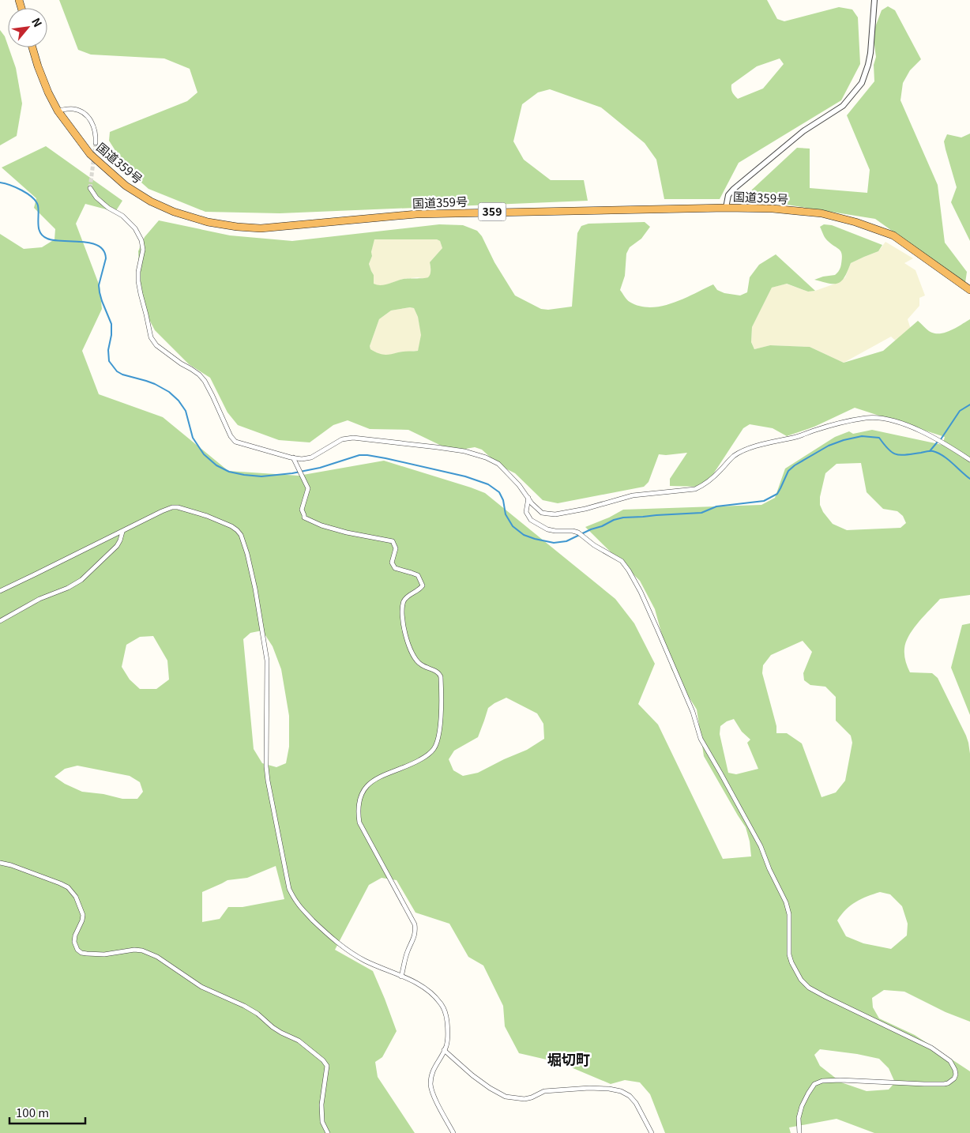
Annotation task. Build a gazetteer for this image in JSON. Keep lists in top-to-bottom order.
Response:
{
  "streets": {
    "highway": ["国道359号", "359"]
  },
  "districts": ["堀切町"],
  "scale_bar": "100 m",
  "north": "top right"
}
